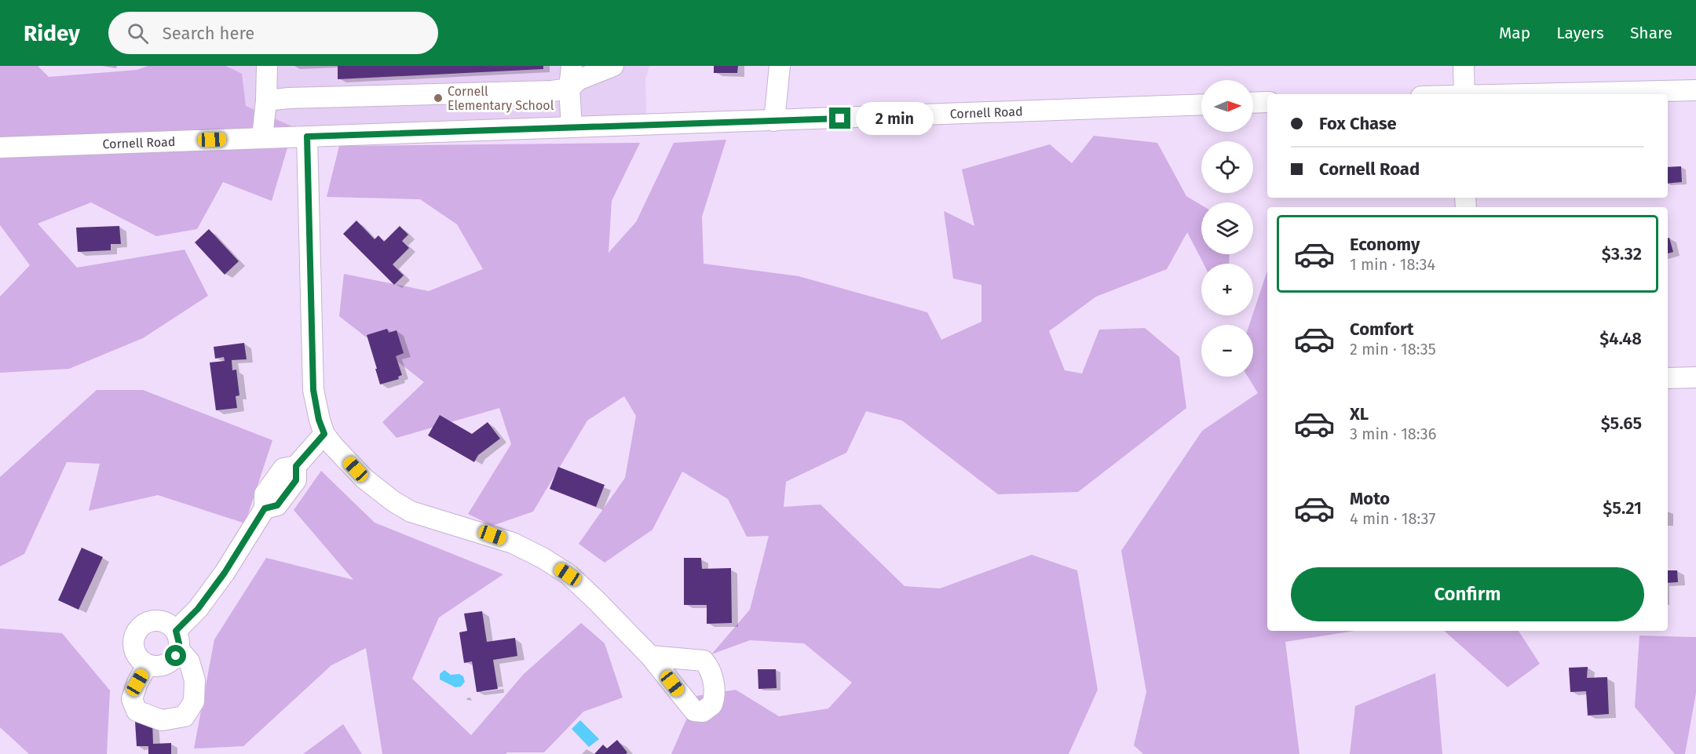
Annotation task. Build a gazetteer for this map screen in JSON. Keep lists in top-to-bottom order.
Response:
{
  "streets": {
    "street": ["Cornell Road"]
  },
  "places": ["Cornell Elementary School"],
  "north": "right",
  "page": {
    "header": "Ridey",
    "search": "Search here",
    "nav": ["Map", "Layers", "Share"],
    "map_buttons": ["+", "−"],
    "banner": ["Fox Chase", "Cornell Road"],
    "bubble": "2 min",
    "list": [
      {
        "name": "Economy",
        "note": "1 min · 18:34",
        "value": "$3.32"
      },
      {
        "name": "Comfort",
        "note": "2 min · 18:35",
        "value": "$4.48"
      },
      {
        "name": "XL",
        "note": "3 min · 18:36",
        "value": "$5.65"
      },
      {
        "name": "Moto",
        "note": "4 min · 18:37",
        "value": "$5.21"
      }
    ],
    "buttons": "Confirm"
  }
}
